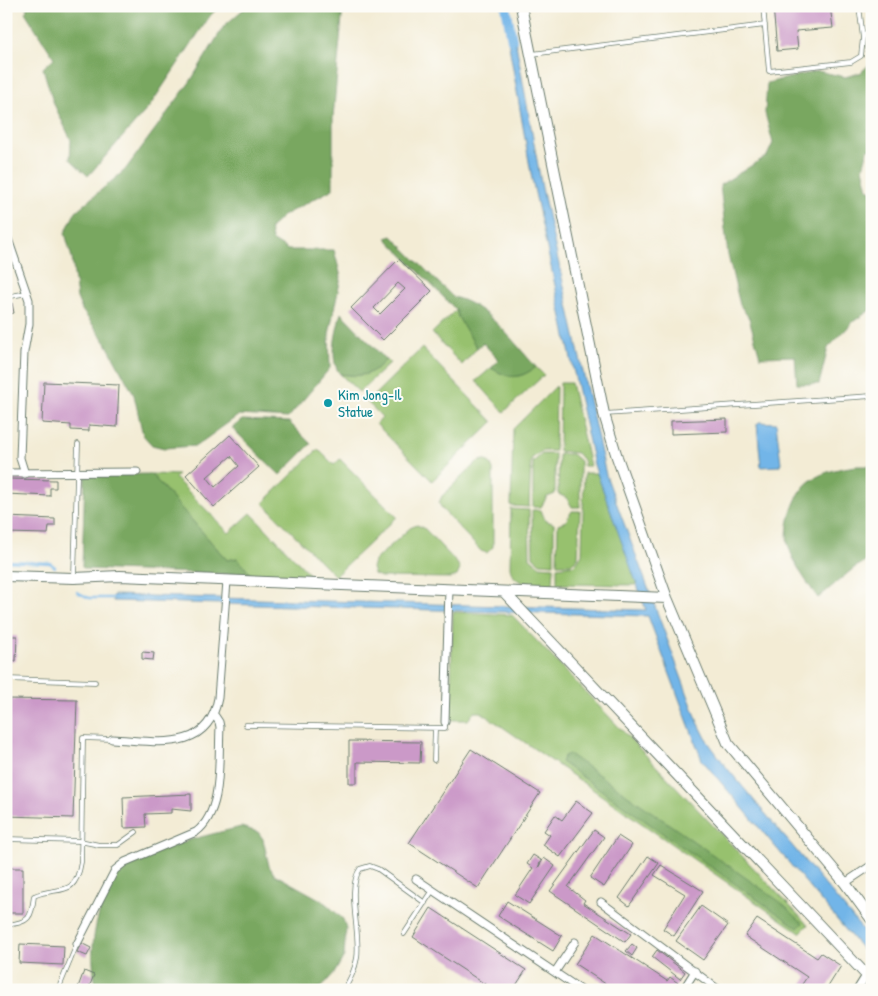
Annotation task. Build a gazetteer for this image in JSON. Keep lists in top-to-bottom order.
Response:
{
  "places": ["Kim Jong-Il Statue"]
}
